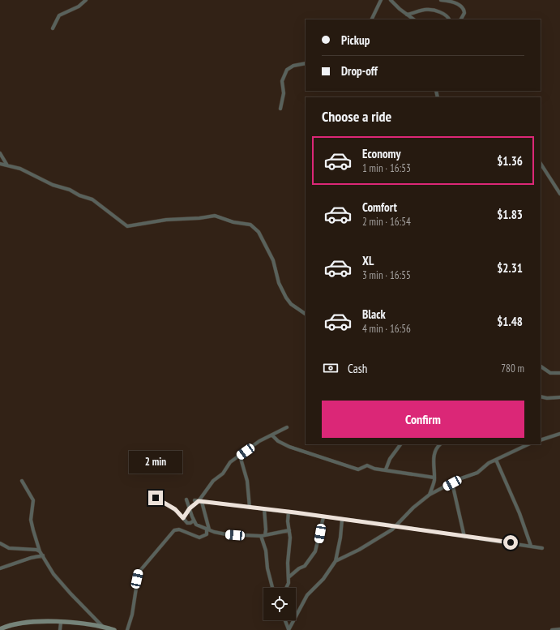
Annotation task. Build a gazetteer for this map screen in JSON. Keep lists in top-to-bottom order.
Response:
{
  "page": {
    "banner": ["Pickup", "Drop-off"],
    "heading": "Choose a ride",
    "list": [
      {
        "name": "Economy",
        "note": "1 min · 16:53",
        "value": "$1.36"
      },
      {
        "name": "Comfort",
        "note": "2 min · 16:54",
        "value": "$1.83"
      },
      {
        "name": "XL",
        "note": "3 min · 16:55",
        "value": "$2.31"
      },
      {
        "name": "Black",
        "note": "4 min · 16:56",
        "value": "$1.48"
      }
    ],
    "pay": ["Cash", "780 m"],
    "buttons": "Confirm",
    "bubble": "2 min"
  }
}
